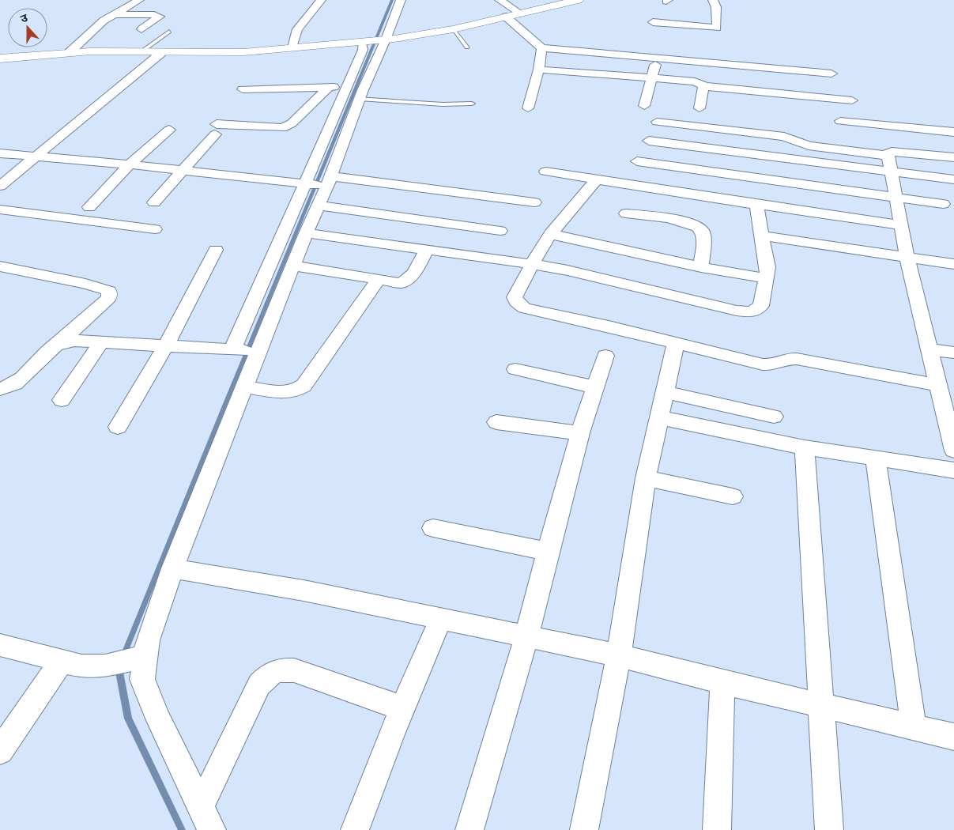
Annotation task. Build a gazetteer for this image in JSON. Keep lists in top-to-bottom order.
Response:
{
  "north": "top"
}
